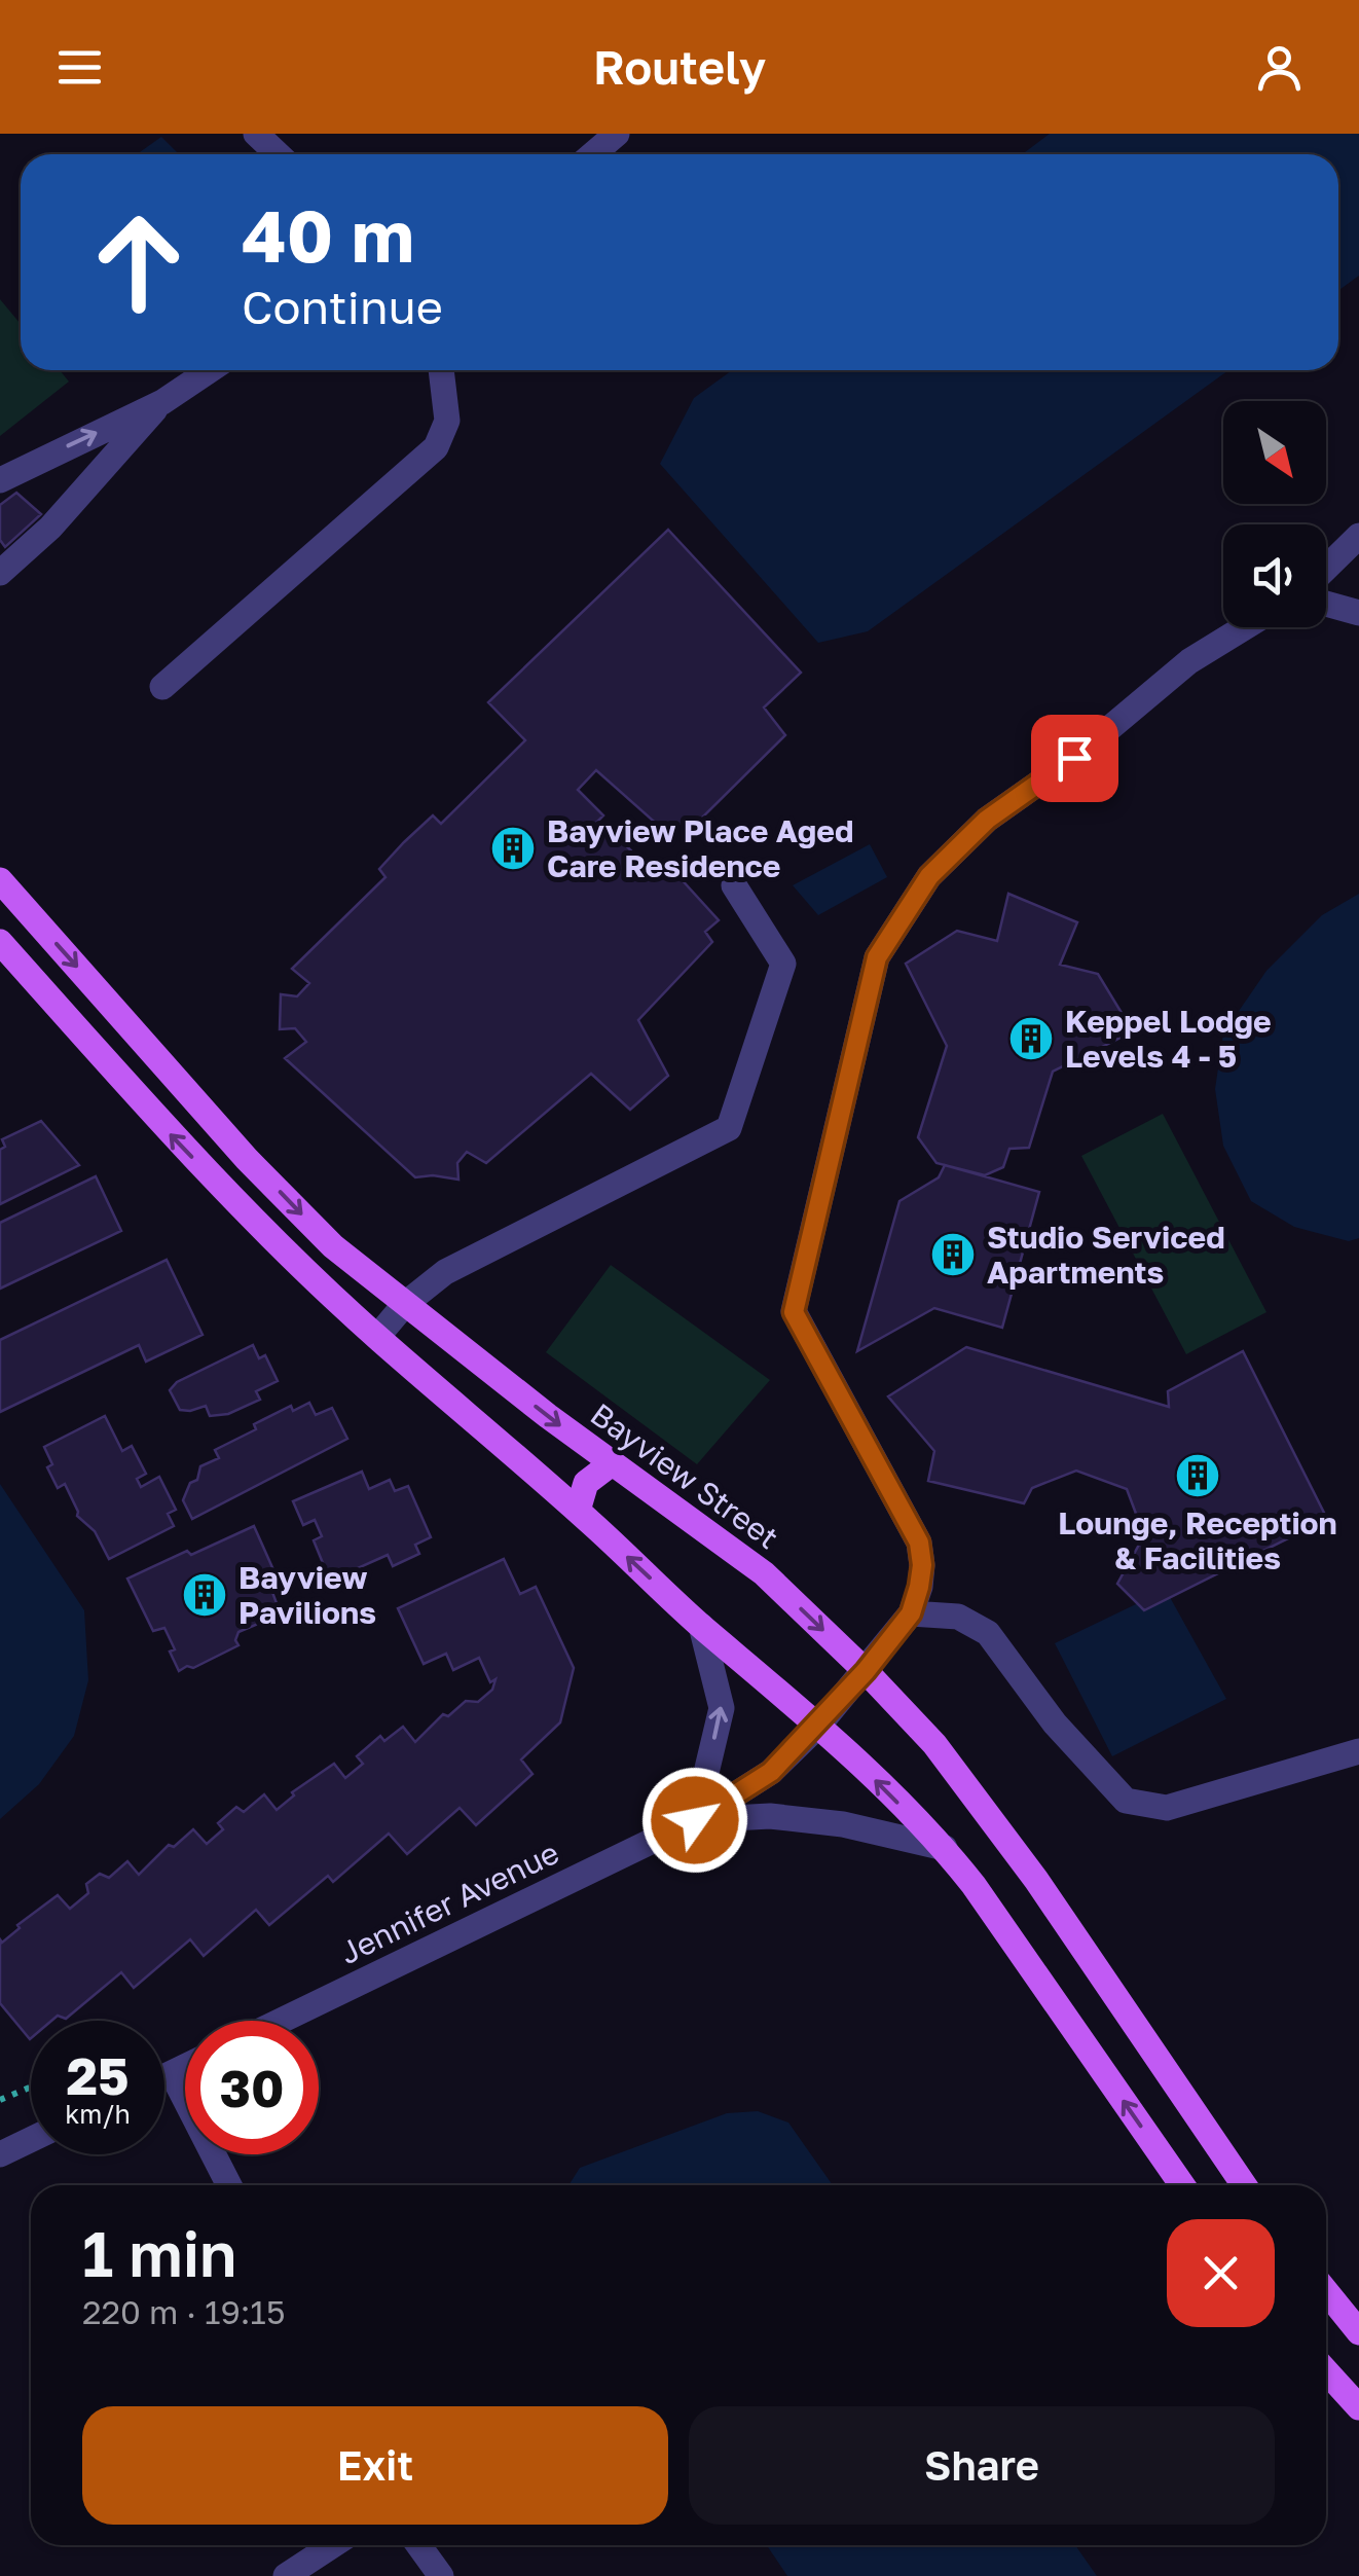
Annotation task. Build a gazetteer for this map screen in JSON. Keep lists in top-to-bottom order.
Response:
{
  "streets": {
    "main road": ["Bayview Street"],
    "street": ["Jennifer Avenue"]
  },
  "crossings": [
    ["Bayview Street", "Jennifer Avenue"]
  ],
  "places": {
    "building": [
      "Bayview Place Aged Care Residence",
      "Keppel Lodge Levels 4 - 5",
      "Studio Serviced Apartments",
      "Lounge, Reception & Facilities",
      "Bayview Pavilions"
    ]
  },
  "north": "bottom right",
  "page": {
    "header": "Routely",
    "turn": ["40 m", "Continue"],
    "speed": "25 km/h",
    "limit": "30",
    "heading": ["1 min", "220 m · 19:15"],
    "buttons": ["Exit", "Share"]
  }
}
